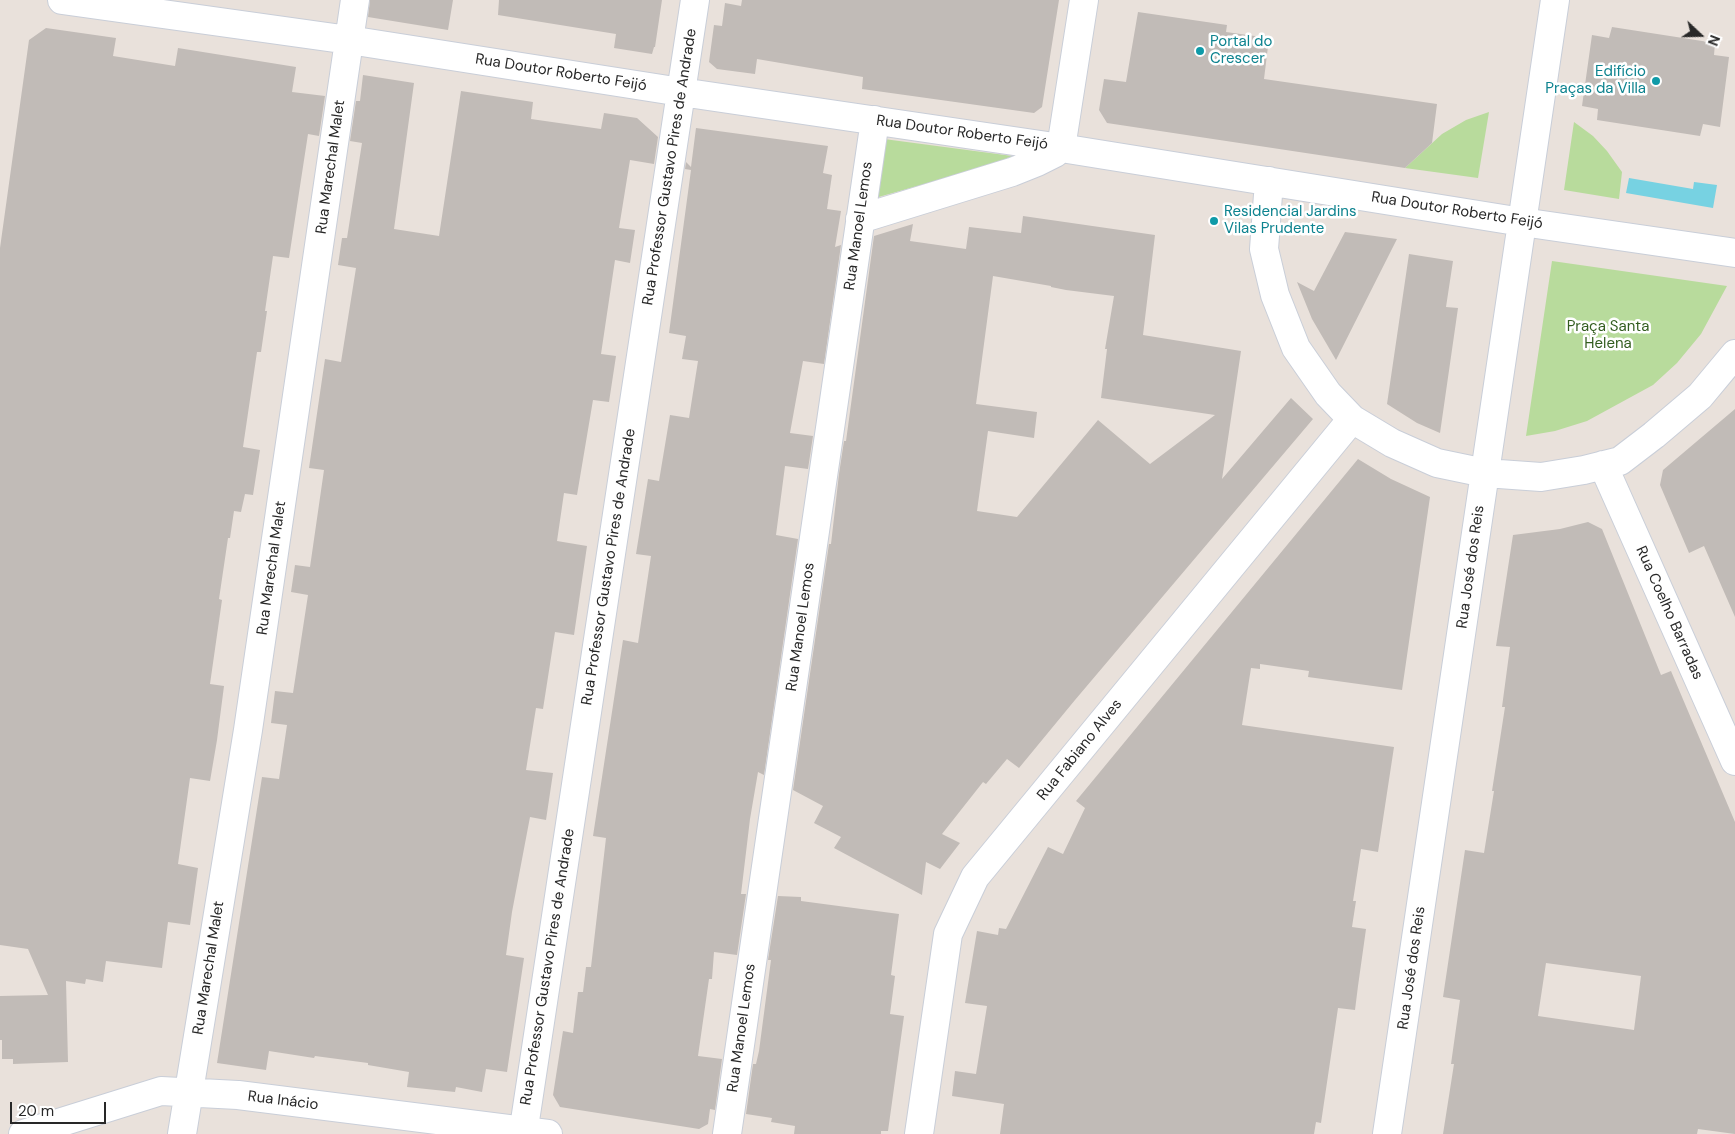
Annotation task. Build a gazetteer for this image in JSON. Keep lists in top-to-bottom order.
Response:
{
  "streets": {
    "street": [
      "Rua Doutor Roberto Feijó",
      "Rua Marechal Malet",
      "Rua Professor Gustavo Pires de Andrade",
      "Rua Manoel Lemos",
      "Rua José dos Reis",
      "Rua Coelho Barradas",
      "Rua Fabiano Alves",
      "Rua Inácio"
    ]
  },
  "crossings": [
    ["Rua Doutor Roberto Feijó", "Rua Marechal Malet"],
    ["Rua Doutor Roberto Feijó", "Rua Professor Gustavo Pires de Andrade"],
    ["Rua Doutor Roberto Feijó", "Rua Manoel Lemos"],
    ["Rua Doutor Roberto Feijó", "Rua José dos Reis"],
    ["Rua Marechal Malet", "Rua Inácio"],
    ["Rua Professor Gustavo Pires de Andrade", "Rua Inácio"]
  ],
  "parks": ["Praça Santa Helena"],
  "places": ["Portal do Crescer", "Edifício Praças da Villa", "Residencial Jardins Vilas Prudente"],
  "scale_bar": "20 m",
  "north": "right"
}
